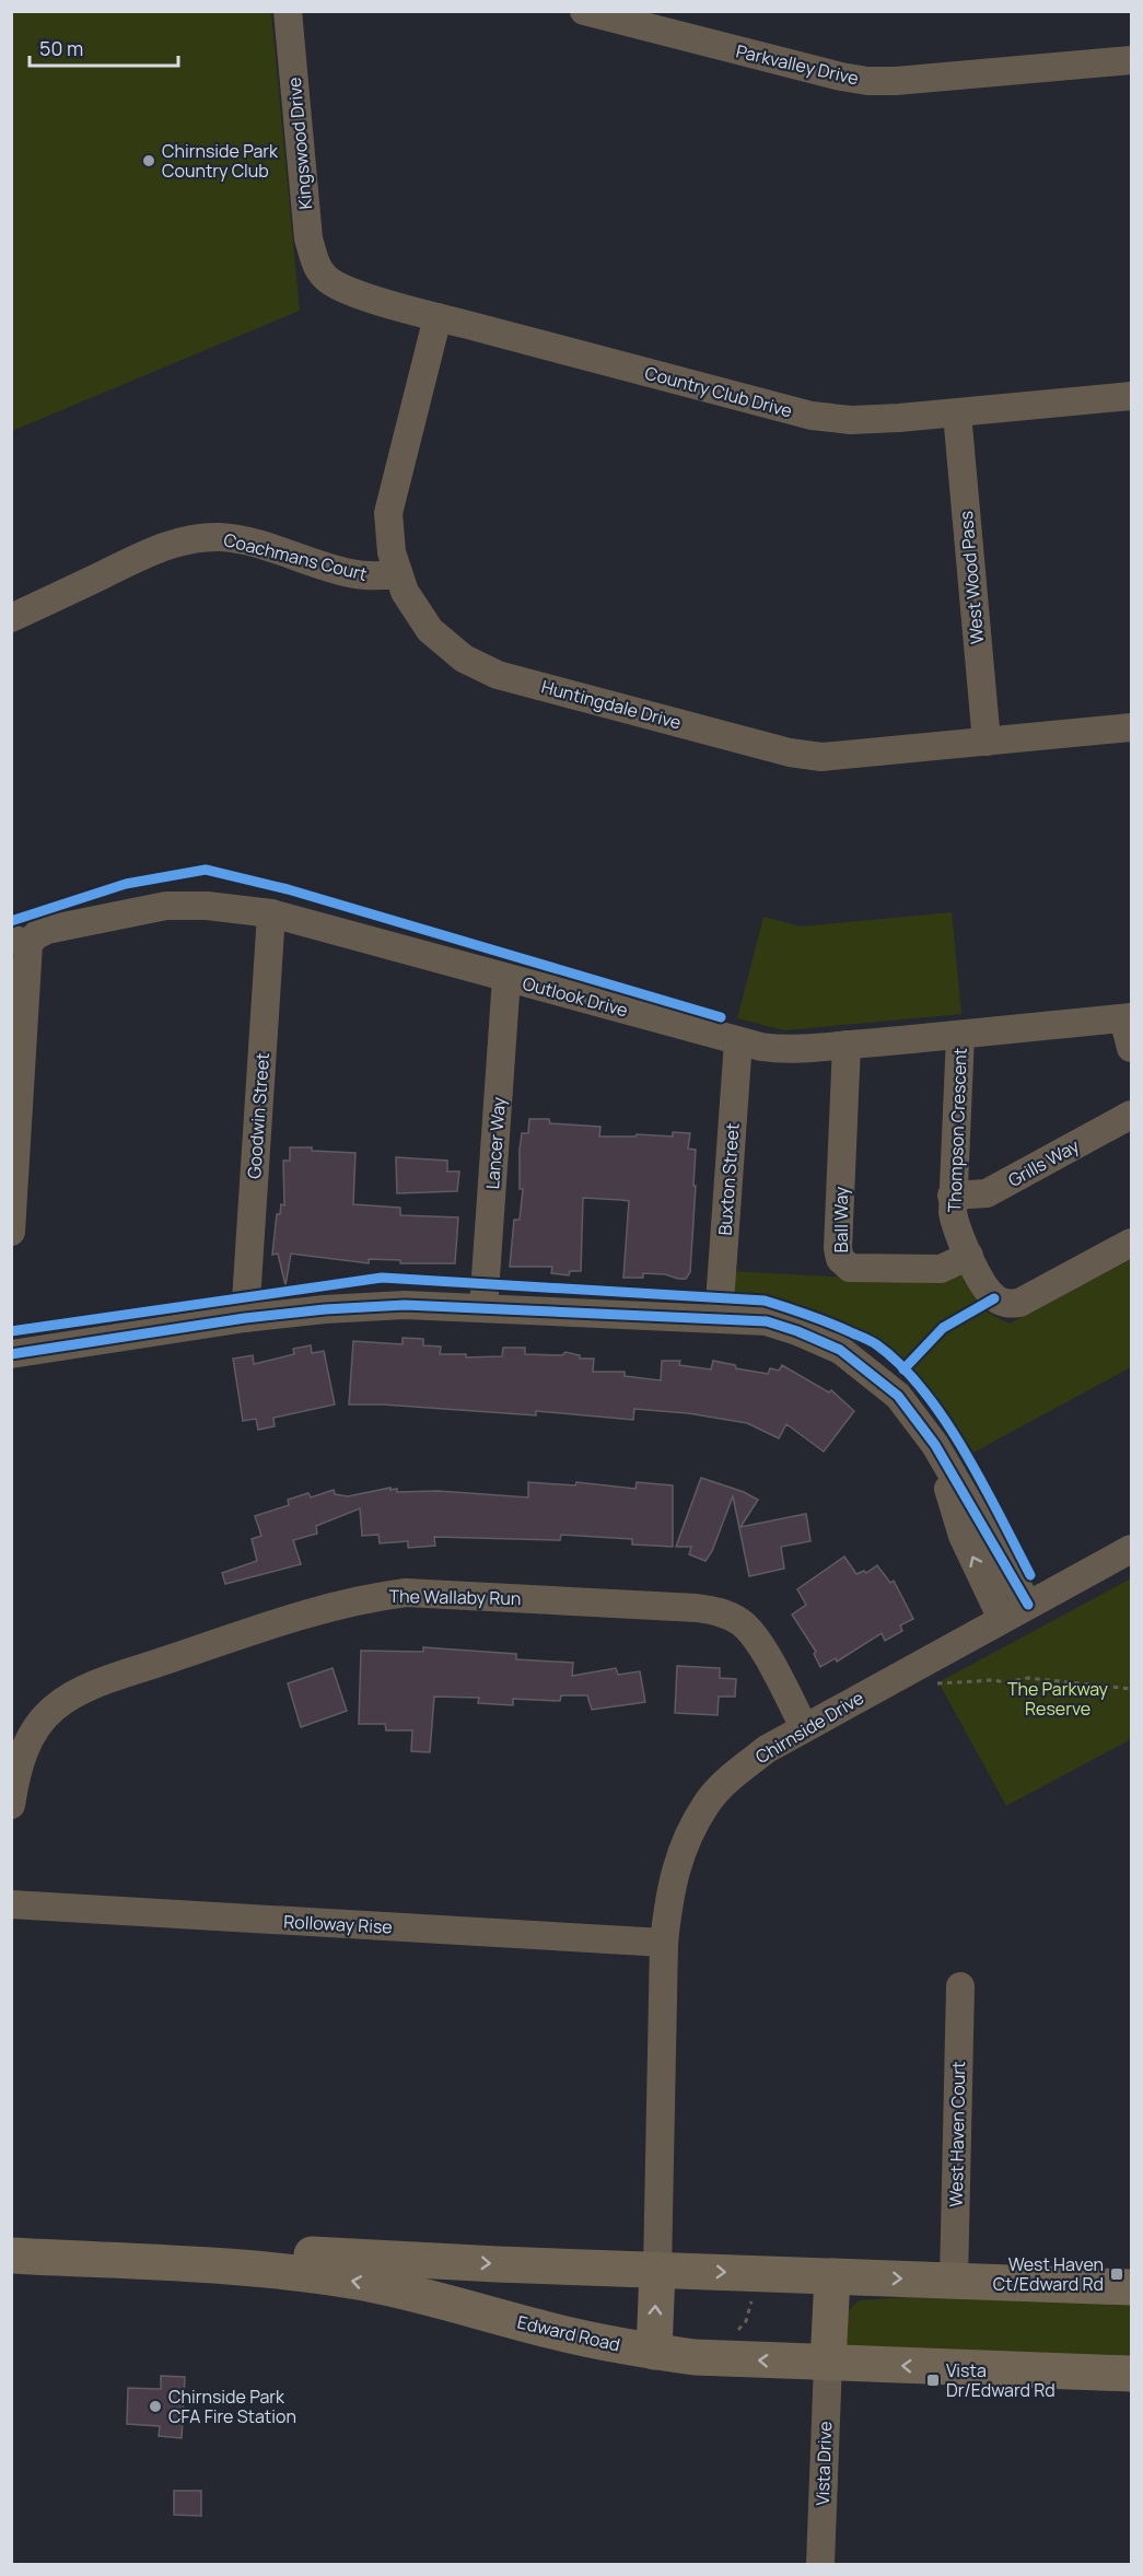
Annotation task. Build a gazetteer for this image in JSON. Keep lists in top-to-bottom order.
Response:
{
  "streets": {
    "main road": ["Edward Road"],
    "street": [
      "Parkvalley Drive",
      "Kingswood Drive",
      "Country Club Drive",
      "Coachmans Court",
      "West Wood Pass",
      "Huntingdale Drive",
      "Outlook Drive",
      "Goodwin Street",
      "Thompson Crescent",
      "Lancer Way",
      "Grills Way",
      "Buxton Street",
      "Ball Way",
      "The Wallaby Run",
      "Chirnside Drive",
      "Rolloway Rise",
      "West Haven Court",
      "Vista Drive"
    ]
  },
  "crossings": [
    ["Kingswood Drive", "Country Club Drive"],
    ["Country Club Drive", "West Wood Pass"],
    ["Country Club Drive", "Huntingdale Drive"],
    ["Coachmans Court", "Huntingdale Drive"],
    ["West Wood Pass", "Huntingdale Drive"],
    ["Outlook Drive", "Goodwin Street"],
    ["Outlook Drive", "Thompson Crescent"],
    ["Outlook Drive", "Lancer Way"],
    ["Outlook Drive", "Buxton Street"],
    ["Outlook Drive", "Ball Way"],
    ["Thompson Crescent", "Grills Way"],
    ["Thompson Crescent", "Ball Way"],
    ["The Wallaby Run", "Chirnside Drive"],
    ["Chirnside Drive", "Rolloway Rise"],
    ["Edward Road", "Vista Drive"]
  ],
  "parks": ["The Parkway Reserve"],
  "places": {
    "other": ["Chirnside Park Country Club", "Chirnside Park CFA Fire Station"],
    "transit": ["West Haven Ct/Edward Rd", "Vista Dr/Edward Rd"]
  },
  "scale_bar": "50 m"
}
